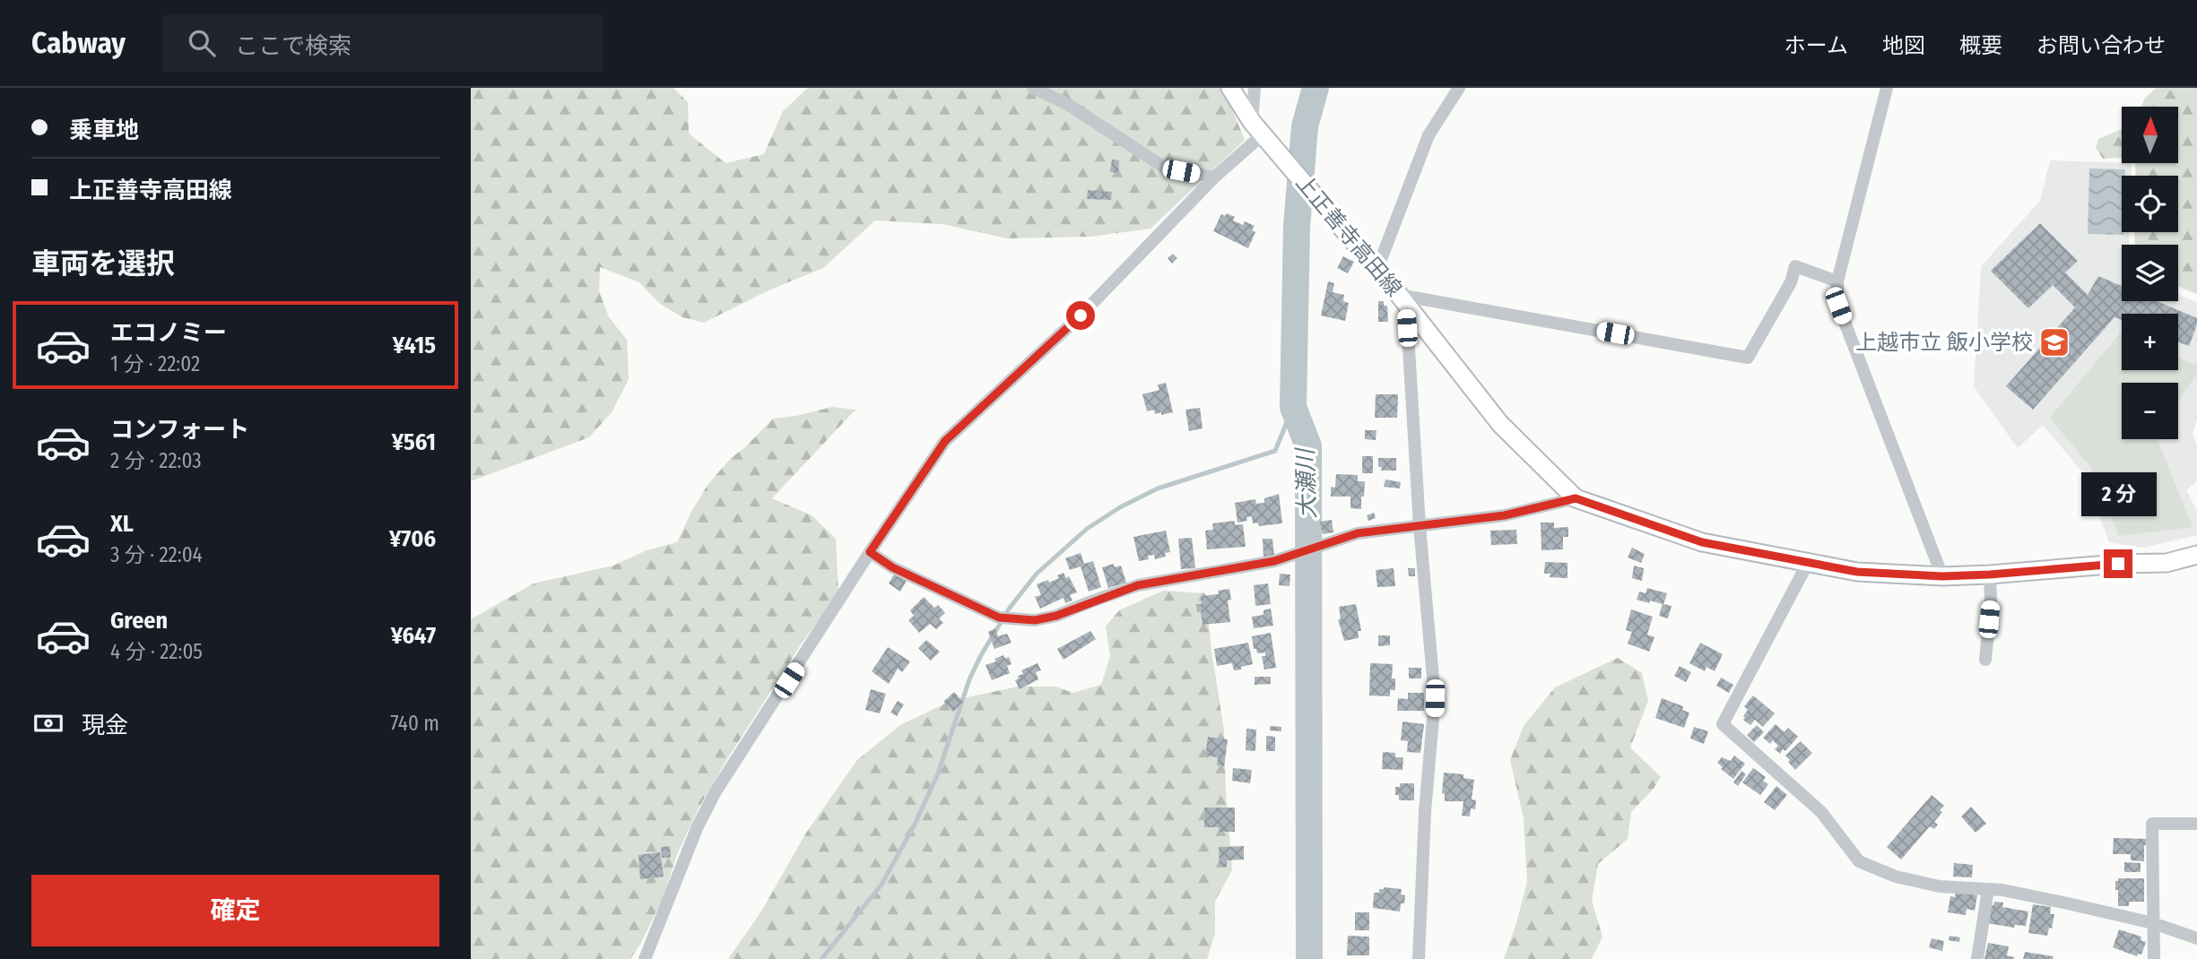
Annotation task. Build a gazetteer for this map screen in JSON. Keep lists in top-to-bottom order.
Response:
{
  "streets": {
    "main road": ["上正善寺高田線"]
  },
  "water": ["大瀬川"],
  "places": {
    "school or university": ["上越市立 飯小学校"]
  },
  "north": "top",
  "page": {
    "header": "Cabway",
    "search": "ここで検索",
    "nav": [
      "ホーム",
      "地図",
      "概要",
      "お問い合わせ"
    ],
    "banner": ["乗車地", "上正善寺高田線"],
    "map_buttons": ["+", "−"],
    "heading": "車両を選択",
    "list": [
      {
        "name": "エコノミー",
        "note": "1 分 · 22:02",
        "value": "¥415"
      },
      {
        "name": "コンフォート",
        "note": "2 分 · 22:03",
        "value": "¥561"
      },
      {
        "name": "XL",
        "note": "3 分 · 22:04",
        "value": "¥706"
      },
      {
        "name": "Green",
        "note": "4 分 · 22:05",
        "value": "¥647"
      }
    ],
    "bubble": "2 分",
    "pay": ["現金", "740 m"],
    "buttons": "確定"
  }
}
